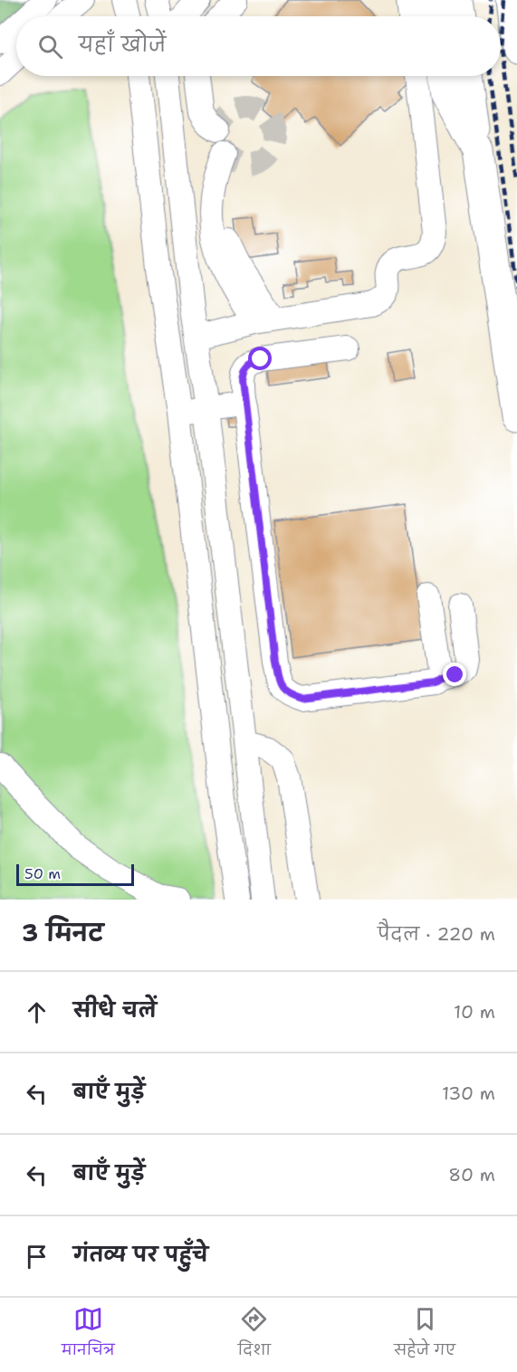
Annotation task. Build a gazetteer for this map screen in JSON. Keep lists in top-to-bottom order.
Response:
{
  "scale_bar": "50 m",
  "page": {
    "search": "यहाँ खोजें",
    "scale": "50 m",
    "heading": ["3 मिनट", "पैदल · 220 m"],
    "list": [
      ["सीधे चलें", "10 m"],
      ["बाएँ मुड़ें", "130 m"],
      ["बाएँ मुड़ें", "80 m"],
      "गंतव्य पर पहुँचे"
    ],
    "nav": ["मानचित्र", "दिशा", "सहेजे गए"]
  }
}
